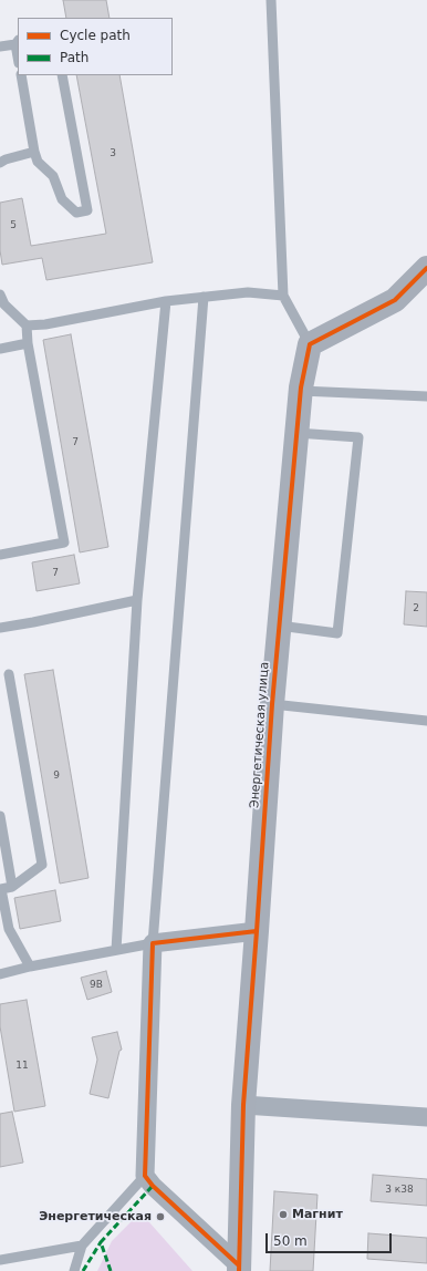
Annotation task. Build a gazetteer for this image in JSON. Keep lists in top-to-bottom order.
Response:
{
  "streets": {
    "street": ["Энергетическая улица"]
  },
  "places": ["Магнит", "Энергетическая"],
  "house_numbers": [
    "3",
    "5",
    "7",
    "7",
    "2",
    "9",
    "9В",
    "11",
    "3 к38"
  ],
  "legend": ["Cycle path", "Path"],
  "scale_bar": "50 m"
}
